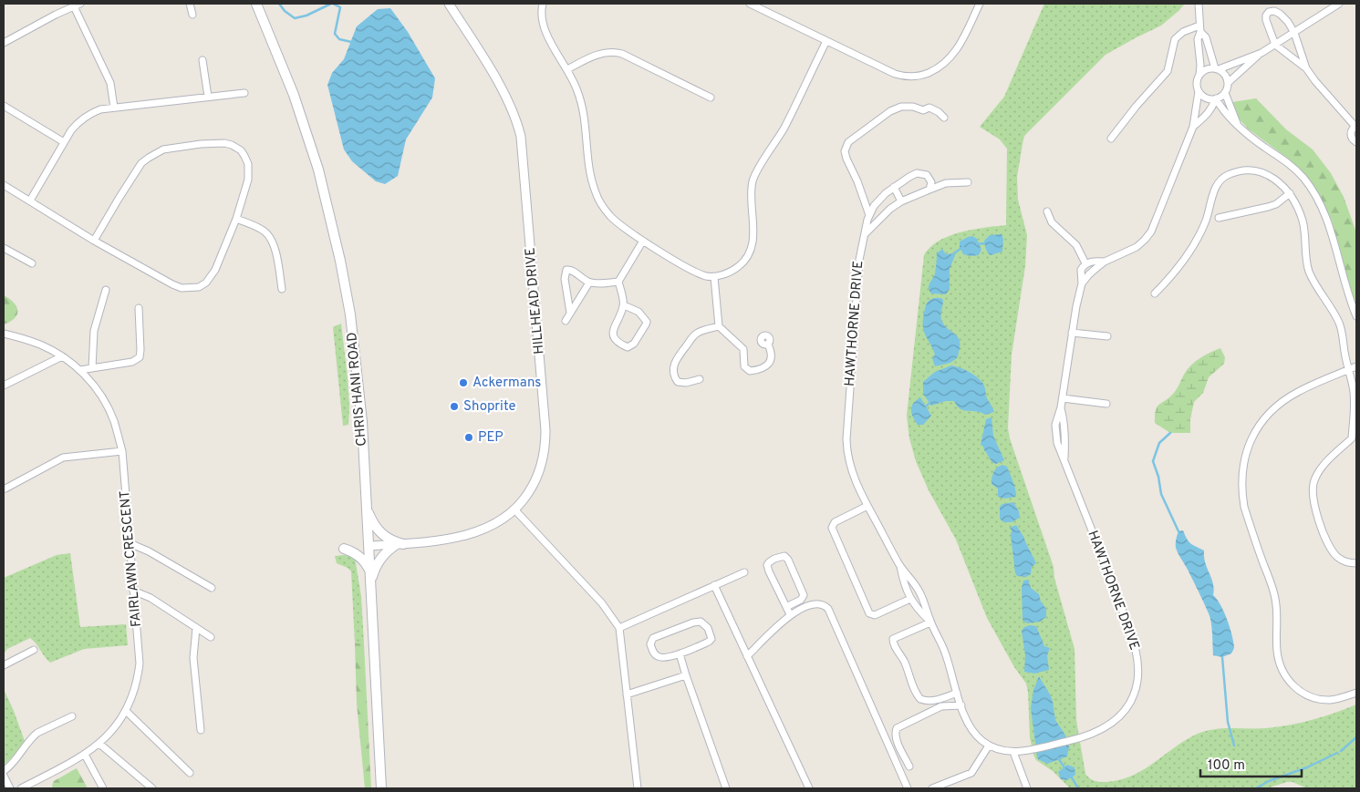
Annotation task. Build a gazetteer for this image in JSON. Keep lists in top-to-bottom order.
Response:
{
  "streets": {
    "main road": ["CHRIS HANI ROAD"],
    "street": ["HILLHEAD DRIVE", "HAWTHORNE DRIVE", "FAIRLAWN CRESCENT"]
  },
  "crossings": [
    ["HILLHEAD DRIVE", "CHRIS HANI ROAD"]
  ],
  "places": ["Ackermans", "Shoprite", "PEP"],
  "scale_bar": "100 m"
}
